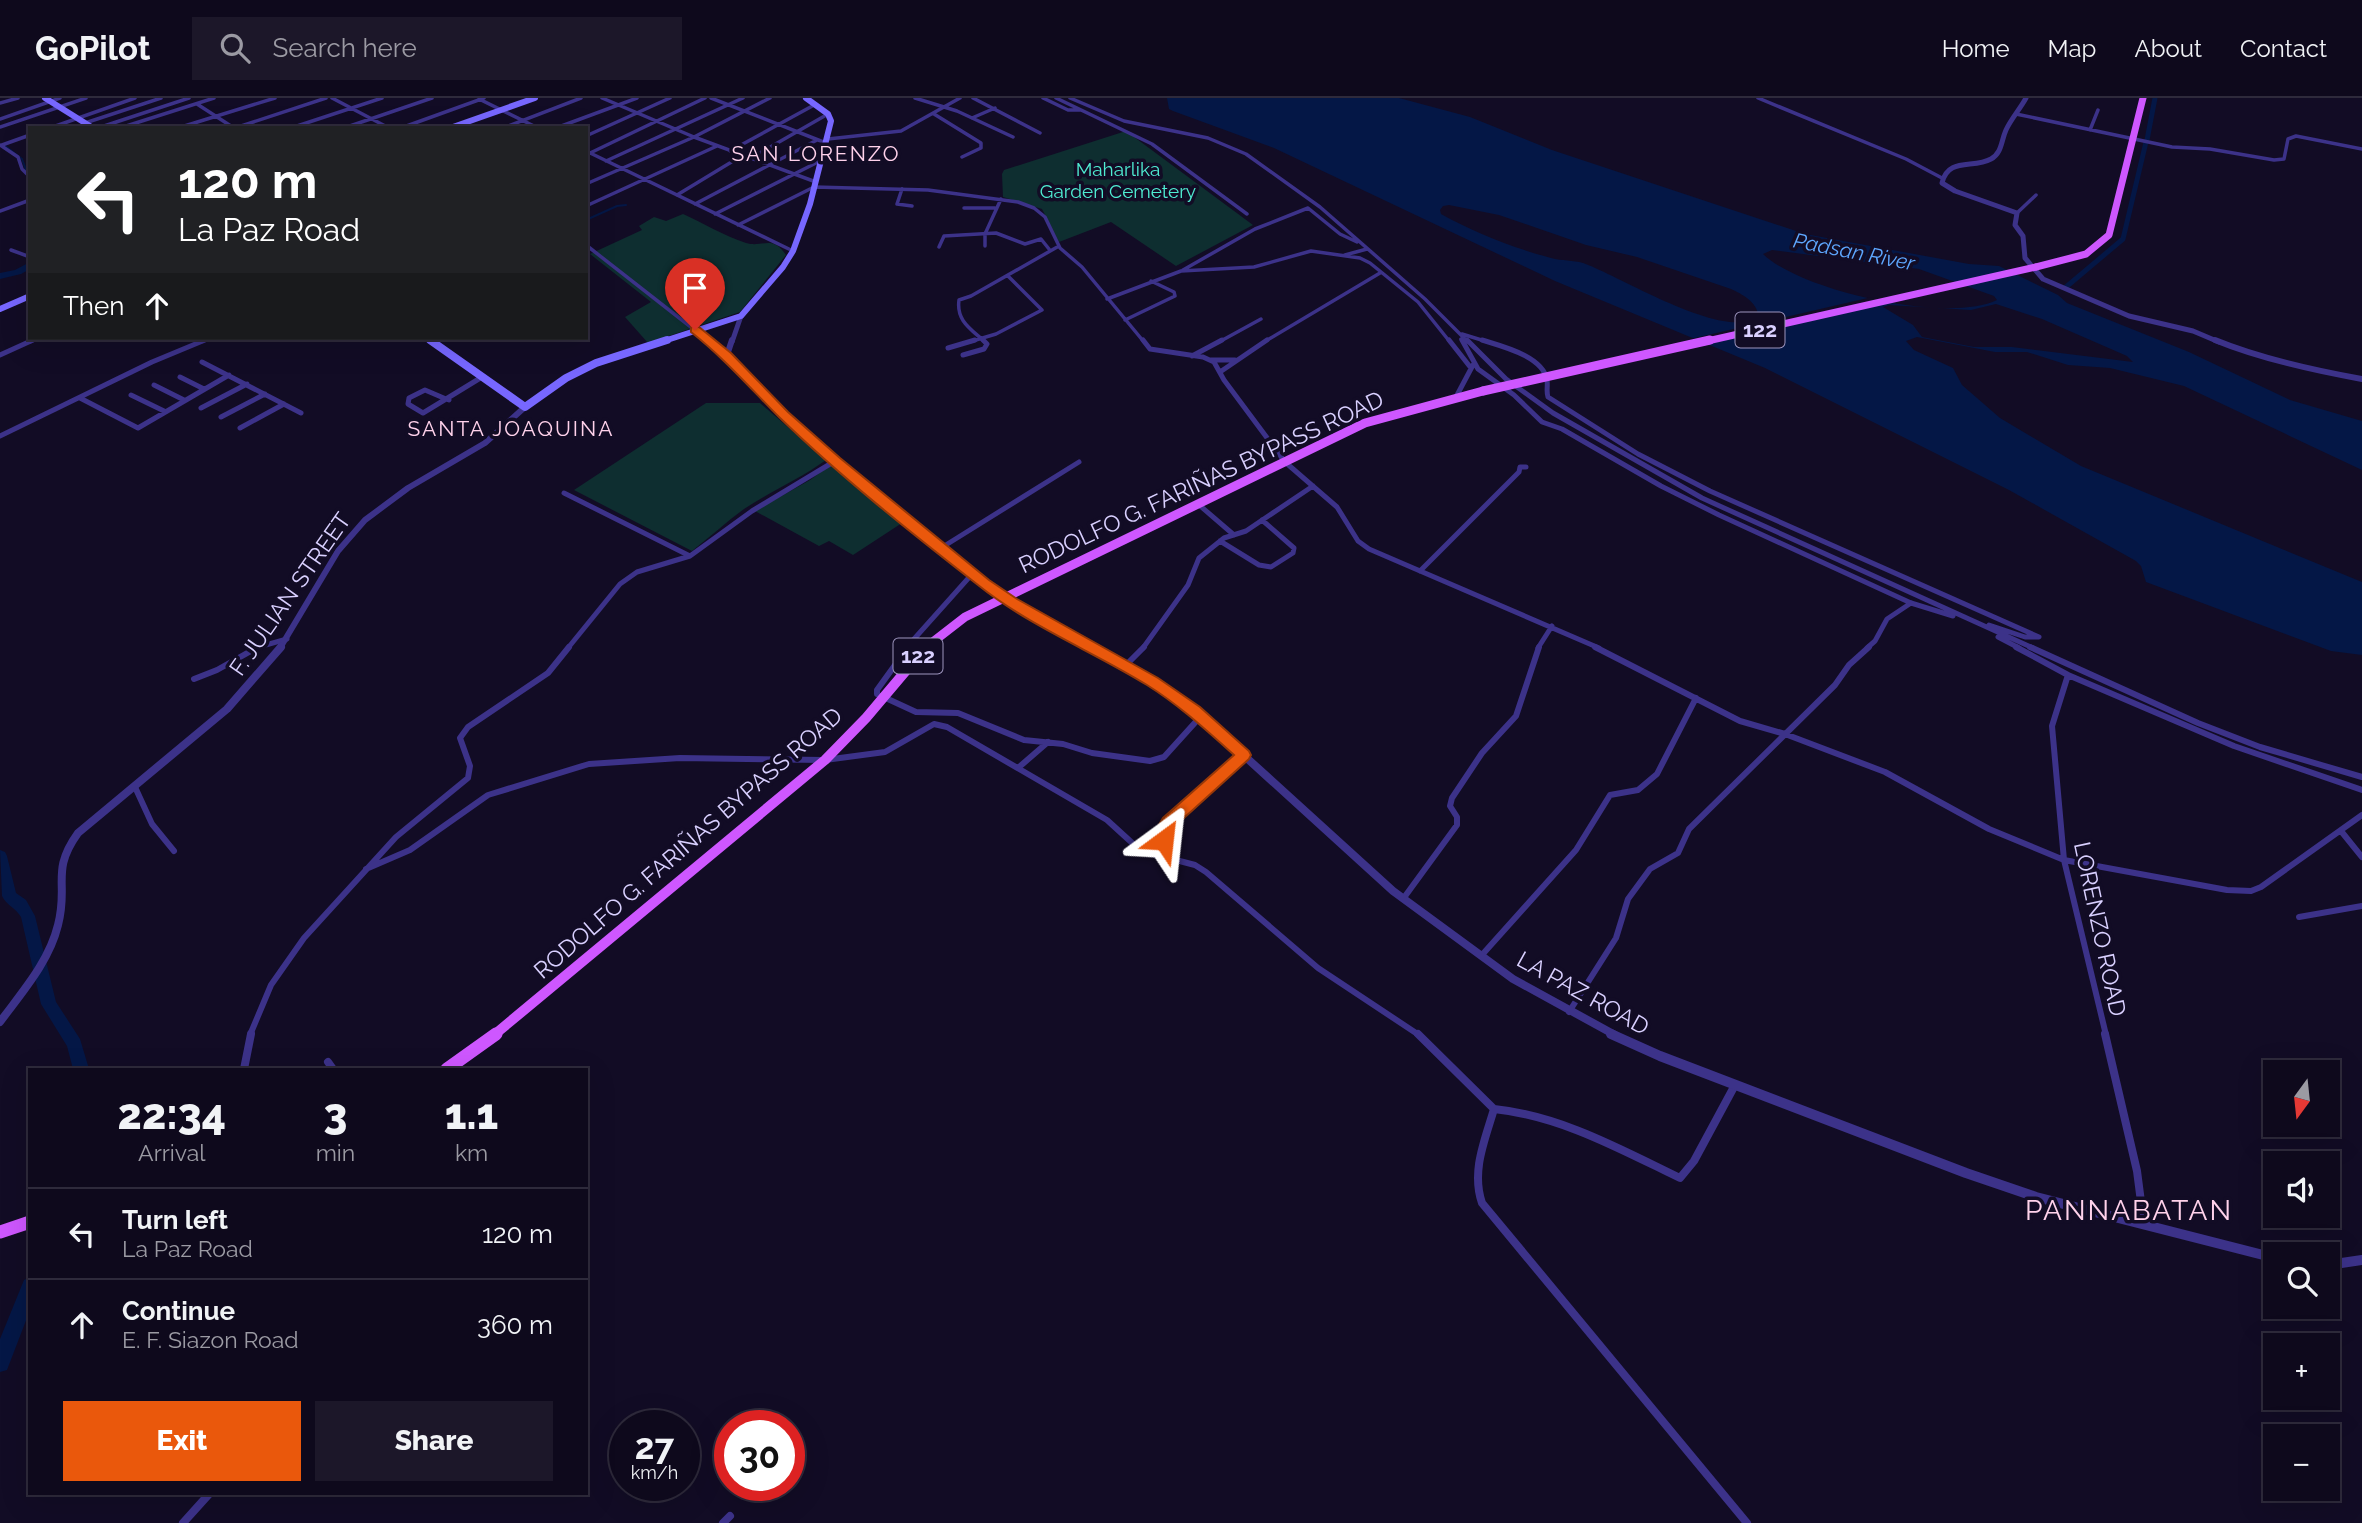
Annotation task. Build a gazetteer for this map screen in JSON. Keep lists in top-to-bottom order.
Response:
{
  "streets": {
    "main road": ["122", "RODOLFO G. FARIÑAS BYPASS ROAD", "F. JULIAN STREET"],
    "street": ["LORENZO ROAD", "LA PAZ ROAD"]
  },
  "crossings": [
    ["RODOLFO G. FARIÑAS BYPASS ROAD", "LA PAZ ROAD"],
    ["LORENZO ROAD", "LA PAZ ROAD"]
  ],
  "districts": ["SAN LORENZO", "SANTA JOAQUINA", "PANNABATAN"],
  "water": ["Padsan River"],
  "parks": ["Maharlika Garden Cemetery"],
  "north": "bottom",
  "page": {
    "header": "GoPilot",
    "search": "Search here",
    "nav": [
      "Home",
      "Map",
      "About",
      "Contact"
    ],
    "turn": ["120 m", "La Paz Road"],
    "then": "Then",
    "map_buttons": ["+", "−"],
    "eta": [
      "22:34",
      "Arrival",
      "3",
      "min",
      "1.1",
      "km"
    ],
    "list": [
      {
        "name": "Turn left",
        "note": "La Paz Road",
        "value": "120 m"
      },
      {
        "name": "Continue",
        "note": "E. F. Siazon Road",
        "value": "360 m"
      }
    ],
    "buttons": ["Exit", "Share"],
    "speed": "27 km/h",
    "limit": "30"
  }
}
